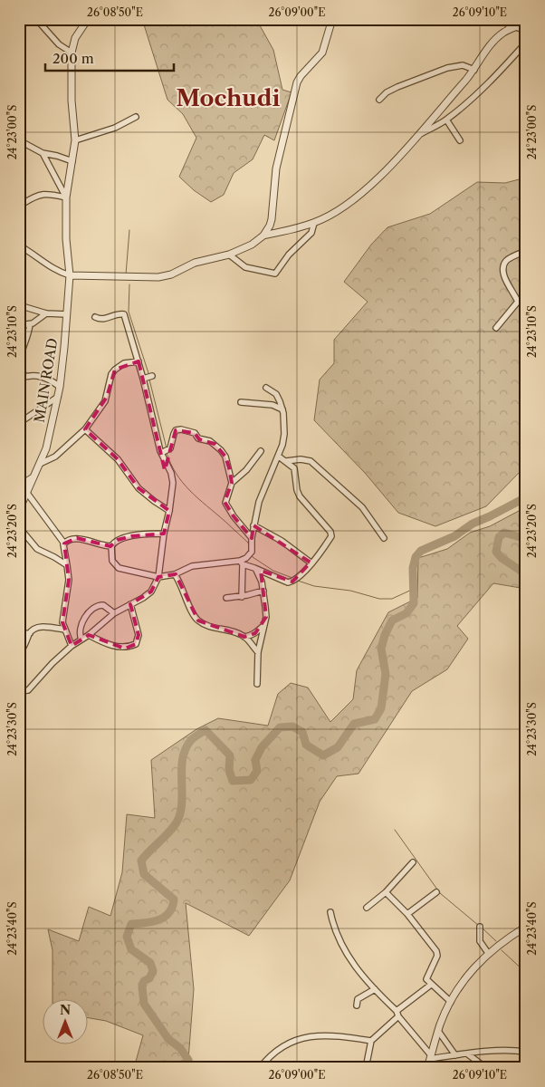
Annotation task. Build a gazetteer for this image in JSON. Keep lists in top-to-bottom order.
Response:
{
  "streets": {
    "street": ["MAIN ROAD"]
  },
  "districts": ["Mochudi"],
  "scale_bar": "200 m",
  "north": "top",
  "coordinates": [
    "26°08'50\"E",
    "26°09'00\"E",
    "26°09'10\"E",
    "24°23'00\"S",
    "24°23'10\"S",
    "24°23'20\"S",
    "24°23'30\"S",
    "24°23'40\"S"
  ]
}
